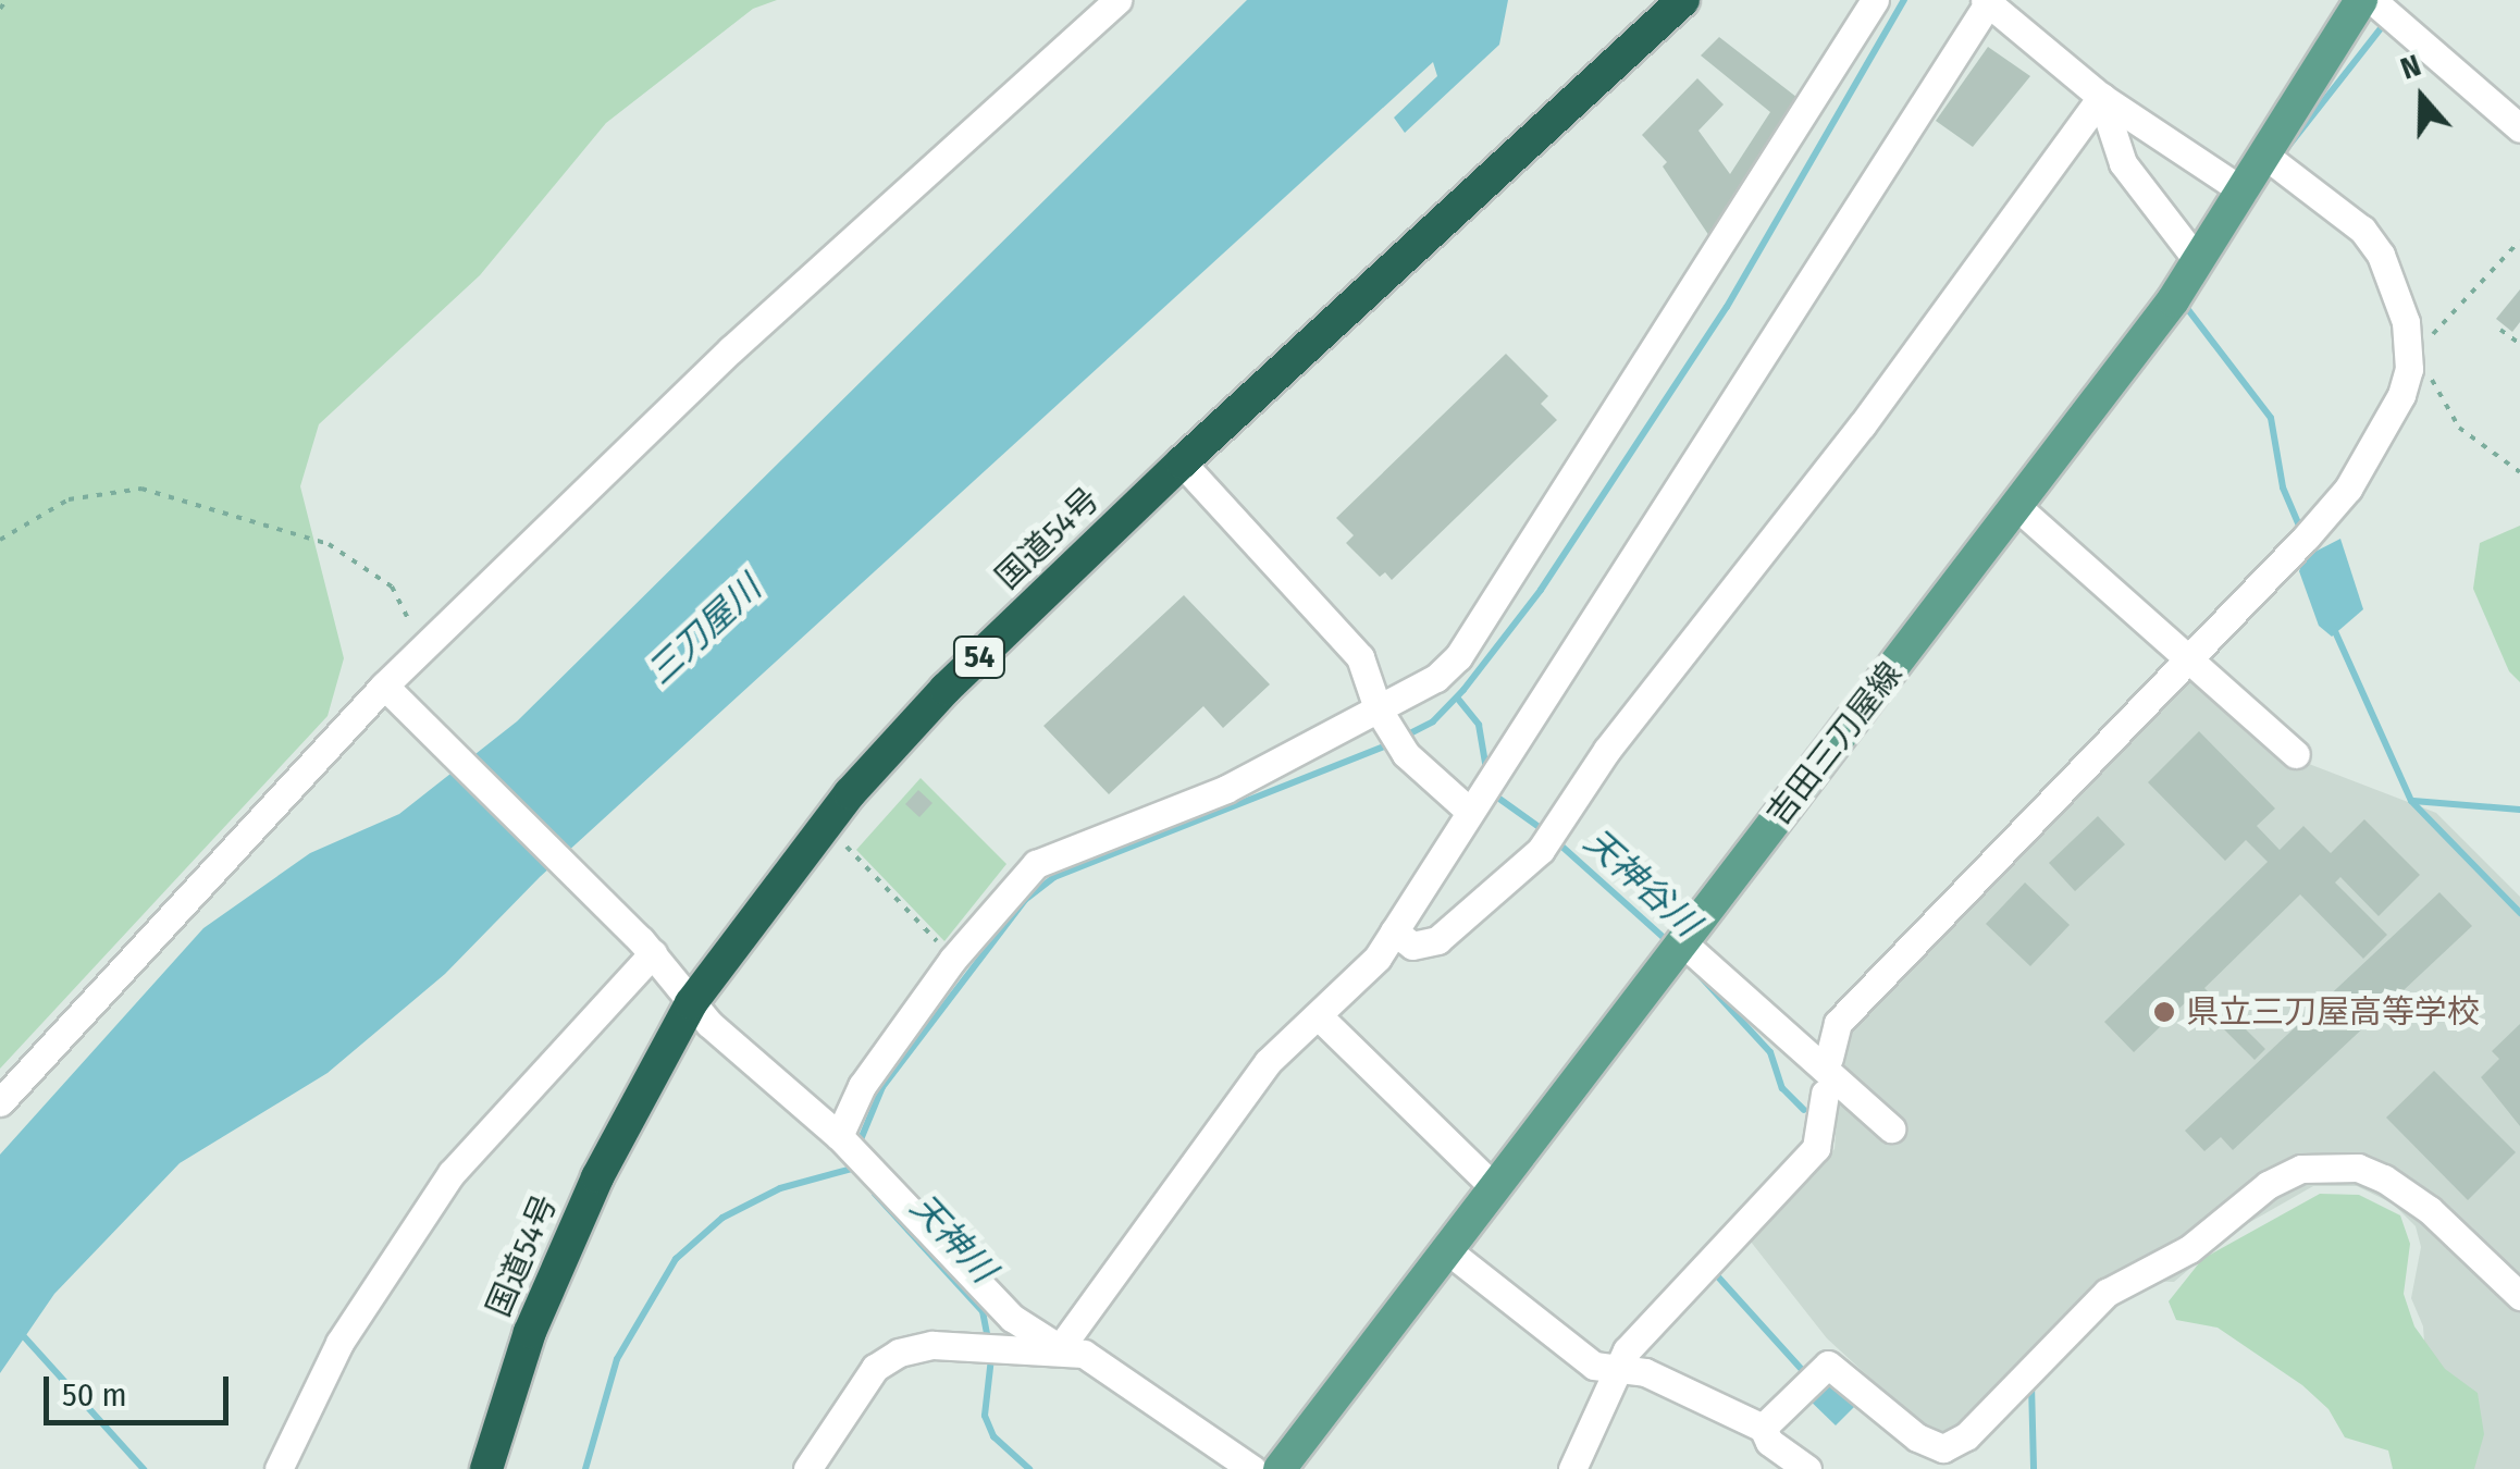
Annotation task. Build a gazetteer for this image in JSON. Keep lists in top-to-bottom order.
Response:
{
  "streets": {
    "highway": ["国道54号", "54"],
    "main road": ["吉田三刀屋線"]
  },
  "water": ["三刀屋川", "天神谷川", "天神川"],
  "places": ["県立三刀屋高等学校"],
  "scale_bar": "50 m",
  "north": "top"
}
